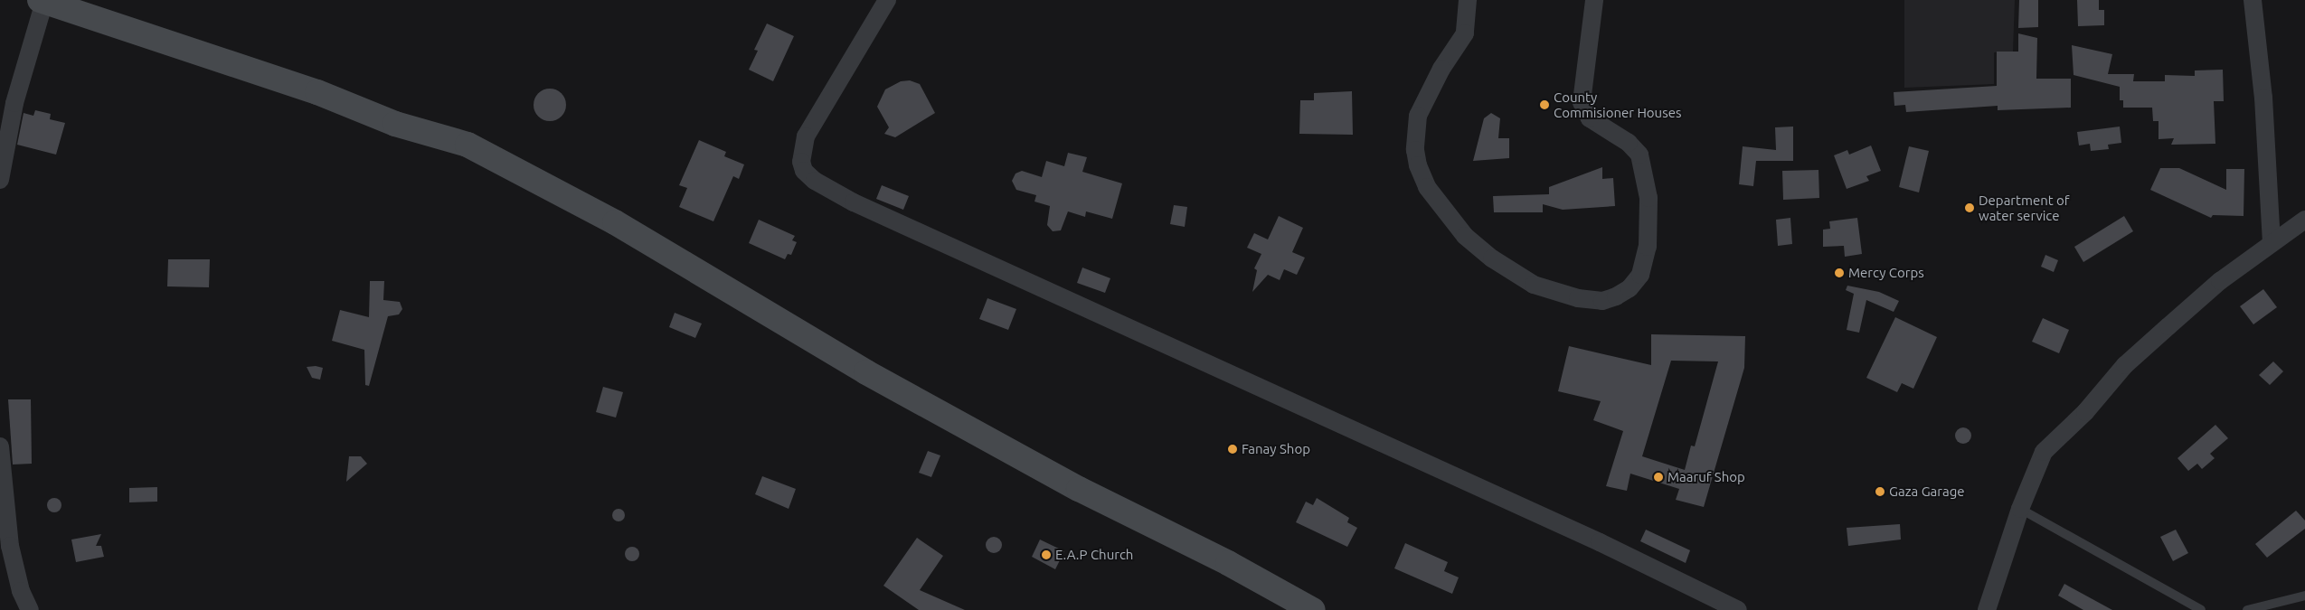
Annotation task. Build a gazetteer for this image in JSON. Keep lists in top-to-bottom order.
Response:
{
  "places": [
    "County Commisioner Houses",
    "Department of water service",
    "Mercy Corps",
    "Fanay Shop",
    "Maaruf Shop",
    "Gaza Garage",
    "E.A.P Church"
  ]
}
